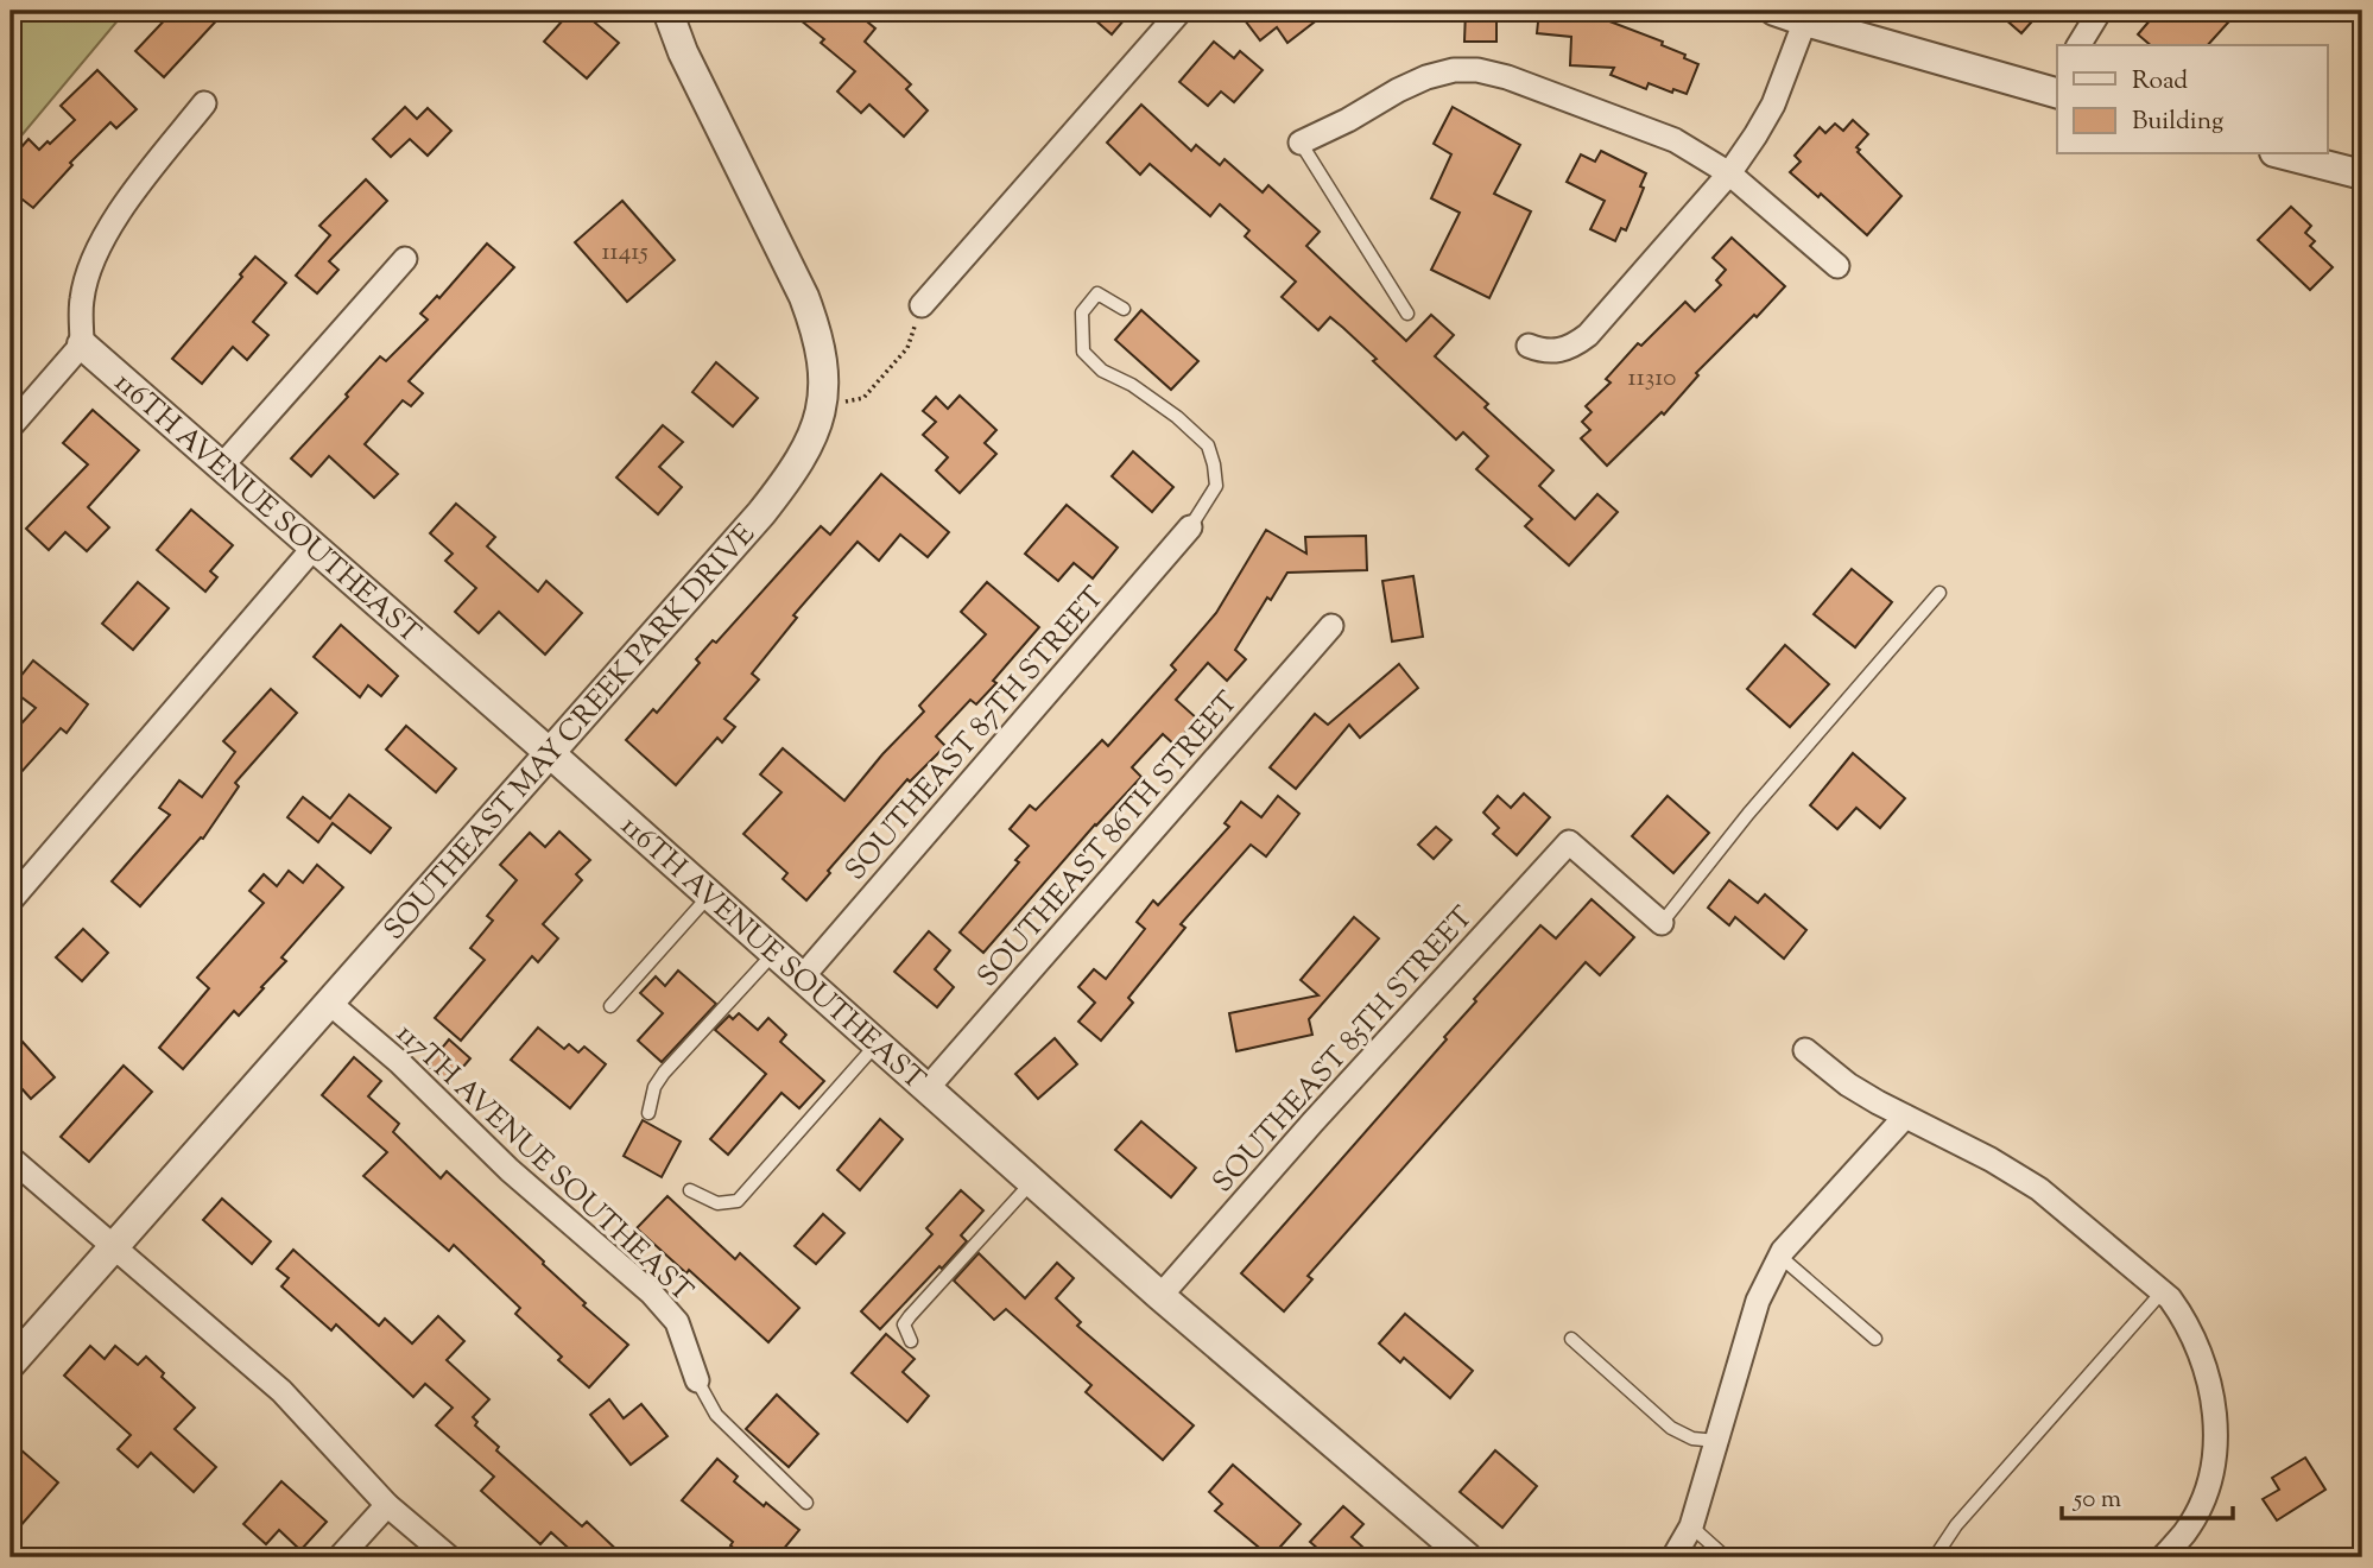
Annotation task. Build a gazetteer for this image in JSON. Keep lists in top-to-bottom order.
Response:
{
  "streets": {
    "street": [
      "116TH AVENUE SOUTHEAST",
      "SOUTHEAST MAY CREEK PARK DRIVE",
      "SOUTHEAST 87TH STREET",
      "SOUTHEAST 86TH STREET",
      "SOUTHEAST 85TH STREET",
      "117TH AVENUE SOUTHEAST"
    ]
  },
  "crossings": [
    ["116TH AVENUE SOUTHEAST", "SOUTHEAST MAY CREEK PARK DRIVE"],
    ["116TH AVENUE SOUTHEAST", "SOUTHEAST 87TH STREET"],
    ["116TH AVENUE SOUTHEAST", "SOUTHEAST 86TH STREET"],
    ["116TH AVENUE SOUTHEAST", "SOUTHEAST 85TH STREET"],
    ["SOUTHEAST MAY CREEK PARK DRIVE", "117TH AVENUE SOUTHEAST"]
  ],
  "house_numbers": ["11415", "11310"],
  "legend": ["Road", "Building"],
  "scale_bar": "50 m"
}
